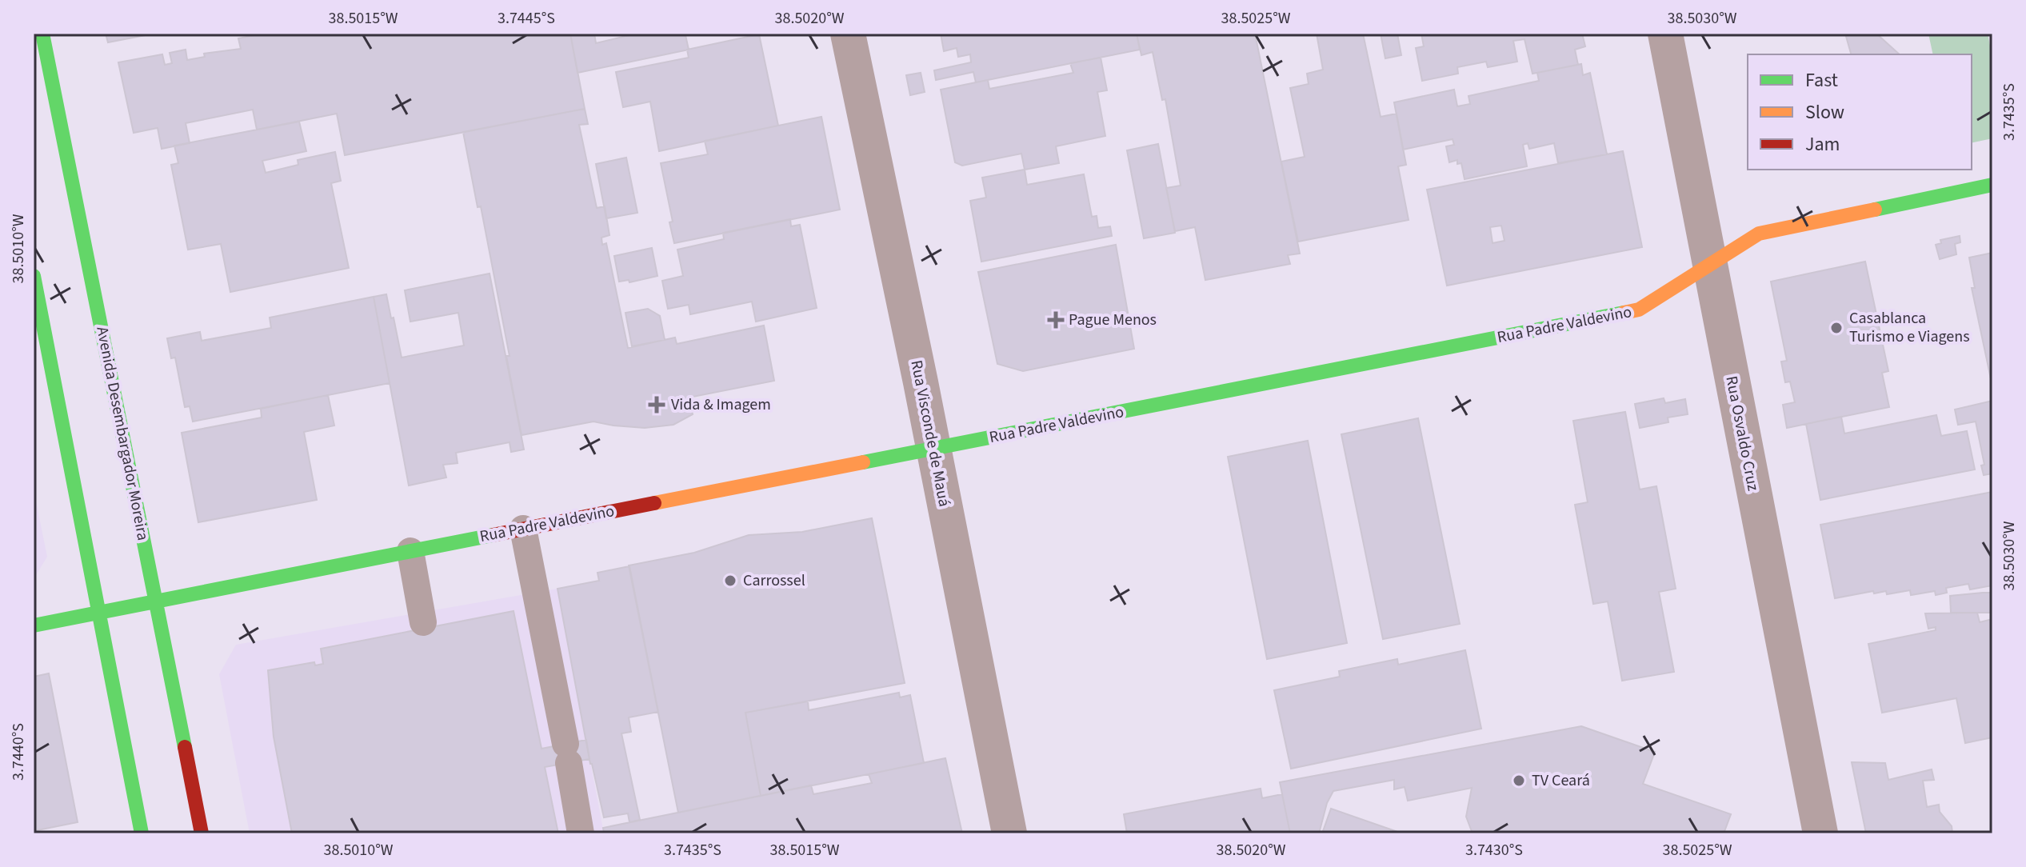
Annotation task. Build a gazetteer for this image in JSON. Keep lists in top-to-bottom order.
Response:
{
  "streets": {
    "main road": ["Rua Padre Valdevino", "Avenida Desembargador Moreira"],
    "street": ["Rua Visconde de Mauá", "Rua Osvaldo Cruz"]
  },
  "crossings": [
    ["Rua Padre Valdevino", "Avenida Desembargador Moreira"],
    ["Rua Padre Valdevino", "Rua Visconde de Mauá"],
    ["Rua Padre Valdevino", "Rua Osvaldo Cruz"]
  ],
  "places": {
    "health": ["Pague Menos", "Vida & Imagem"],
    "other": ["Casablanca Turismo e Viagens", "Carrossel", "TV Ceará"]
  },
  "legend": ["Fast", "Slow", "Jam"],
  "coordinates": [
    "38.5015°W",
    "3.7445°S",
    "38.5020°W",
    "38.5025°W",
    "38.5030°W",
    "3.7435°S",
    "38.5010°W",
    "3.7440°S",
    "3.7430°S"
  ]
}
